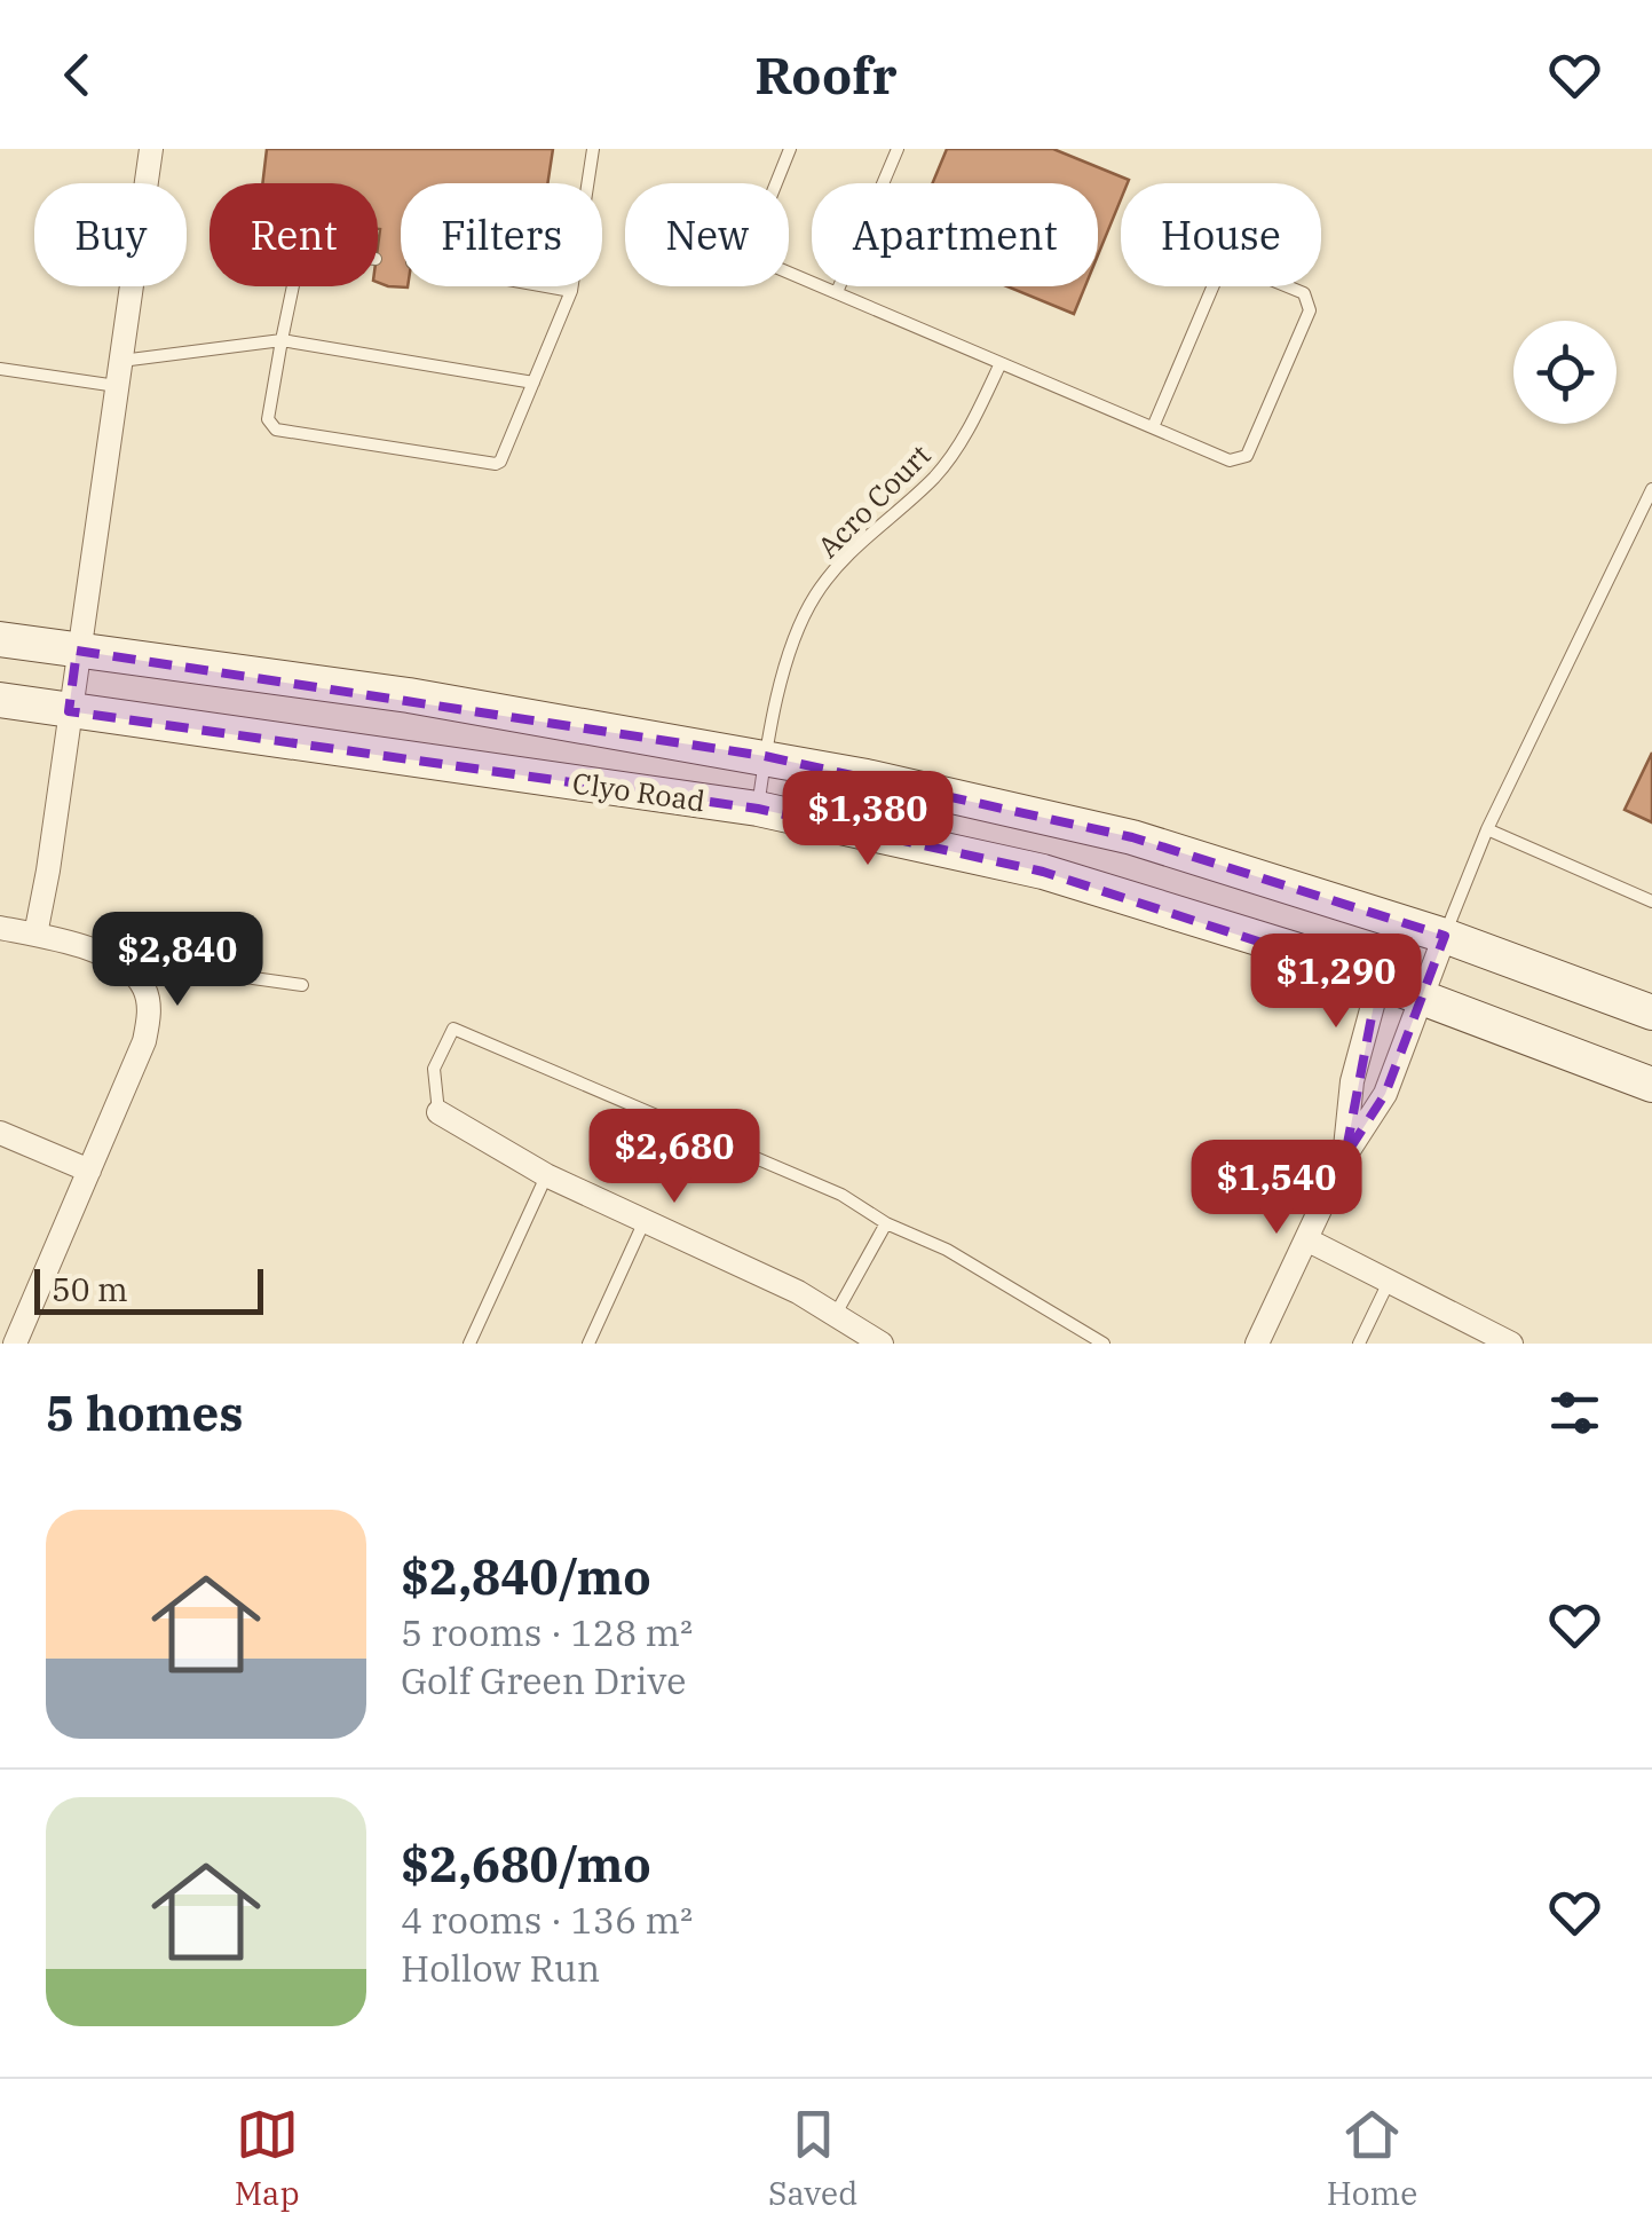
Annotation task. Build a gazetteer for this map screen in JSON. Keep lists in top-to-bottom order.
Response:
{
  "streets": {
    "street": ["Clyo Road"],
    "lane": ["Acro Court"]
  },
  "crossings": [
    ["Acro Court", "Clyo Road"]
  ],
  "scale_bar": "50 m",
  "page": {
    "header": "Roofr",
    "chip": [
      "Buy",
      "Rent",
      "Filters",
      "New",
      "Apartment",
      "House"
    ],
    "price": [
      "$1,380",
      "$2,840",
      "$1,290",
      "$2,680",
      "$1,540"
    ],
    "scale": "50 m",
    "heading": "5 homes",
    "list": [
      {
        "name": "$2,840/mo",
        "note": "5 rooms · 128 m² · Golf Green Drive"
      },
      {
        "name": "$2,680/mo",
        "note": "4 rooms · 136 m² · Hollow Run"
      }
    ],
    "tabs": ["Map", "Saved", "Home"]
  }
}
